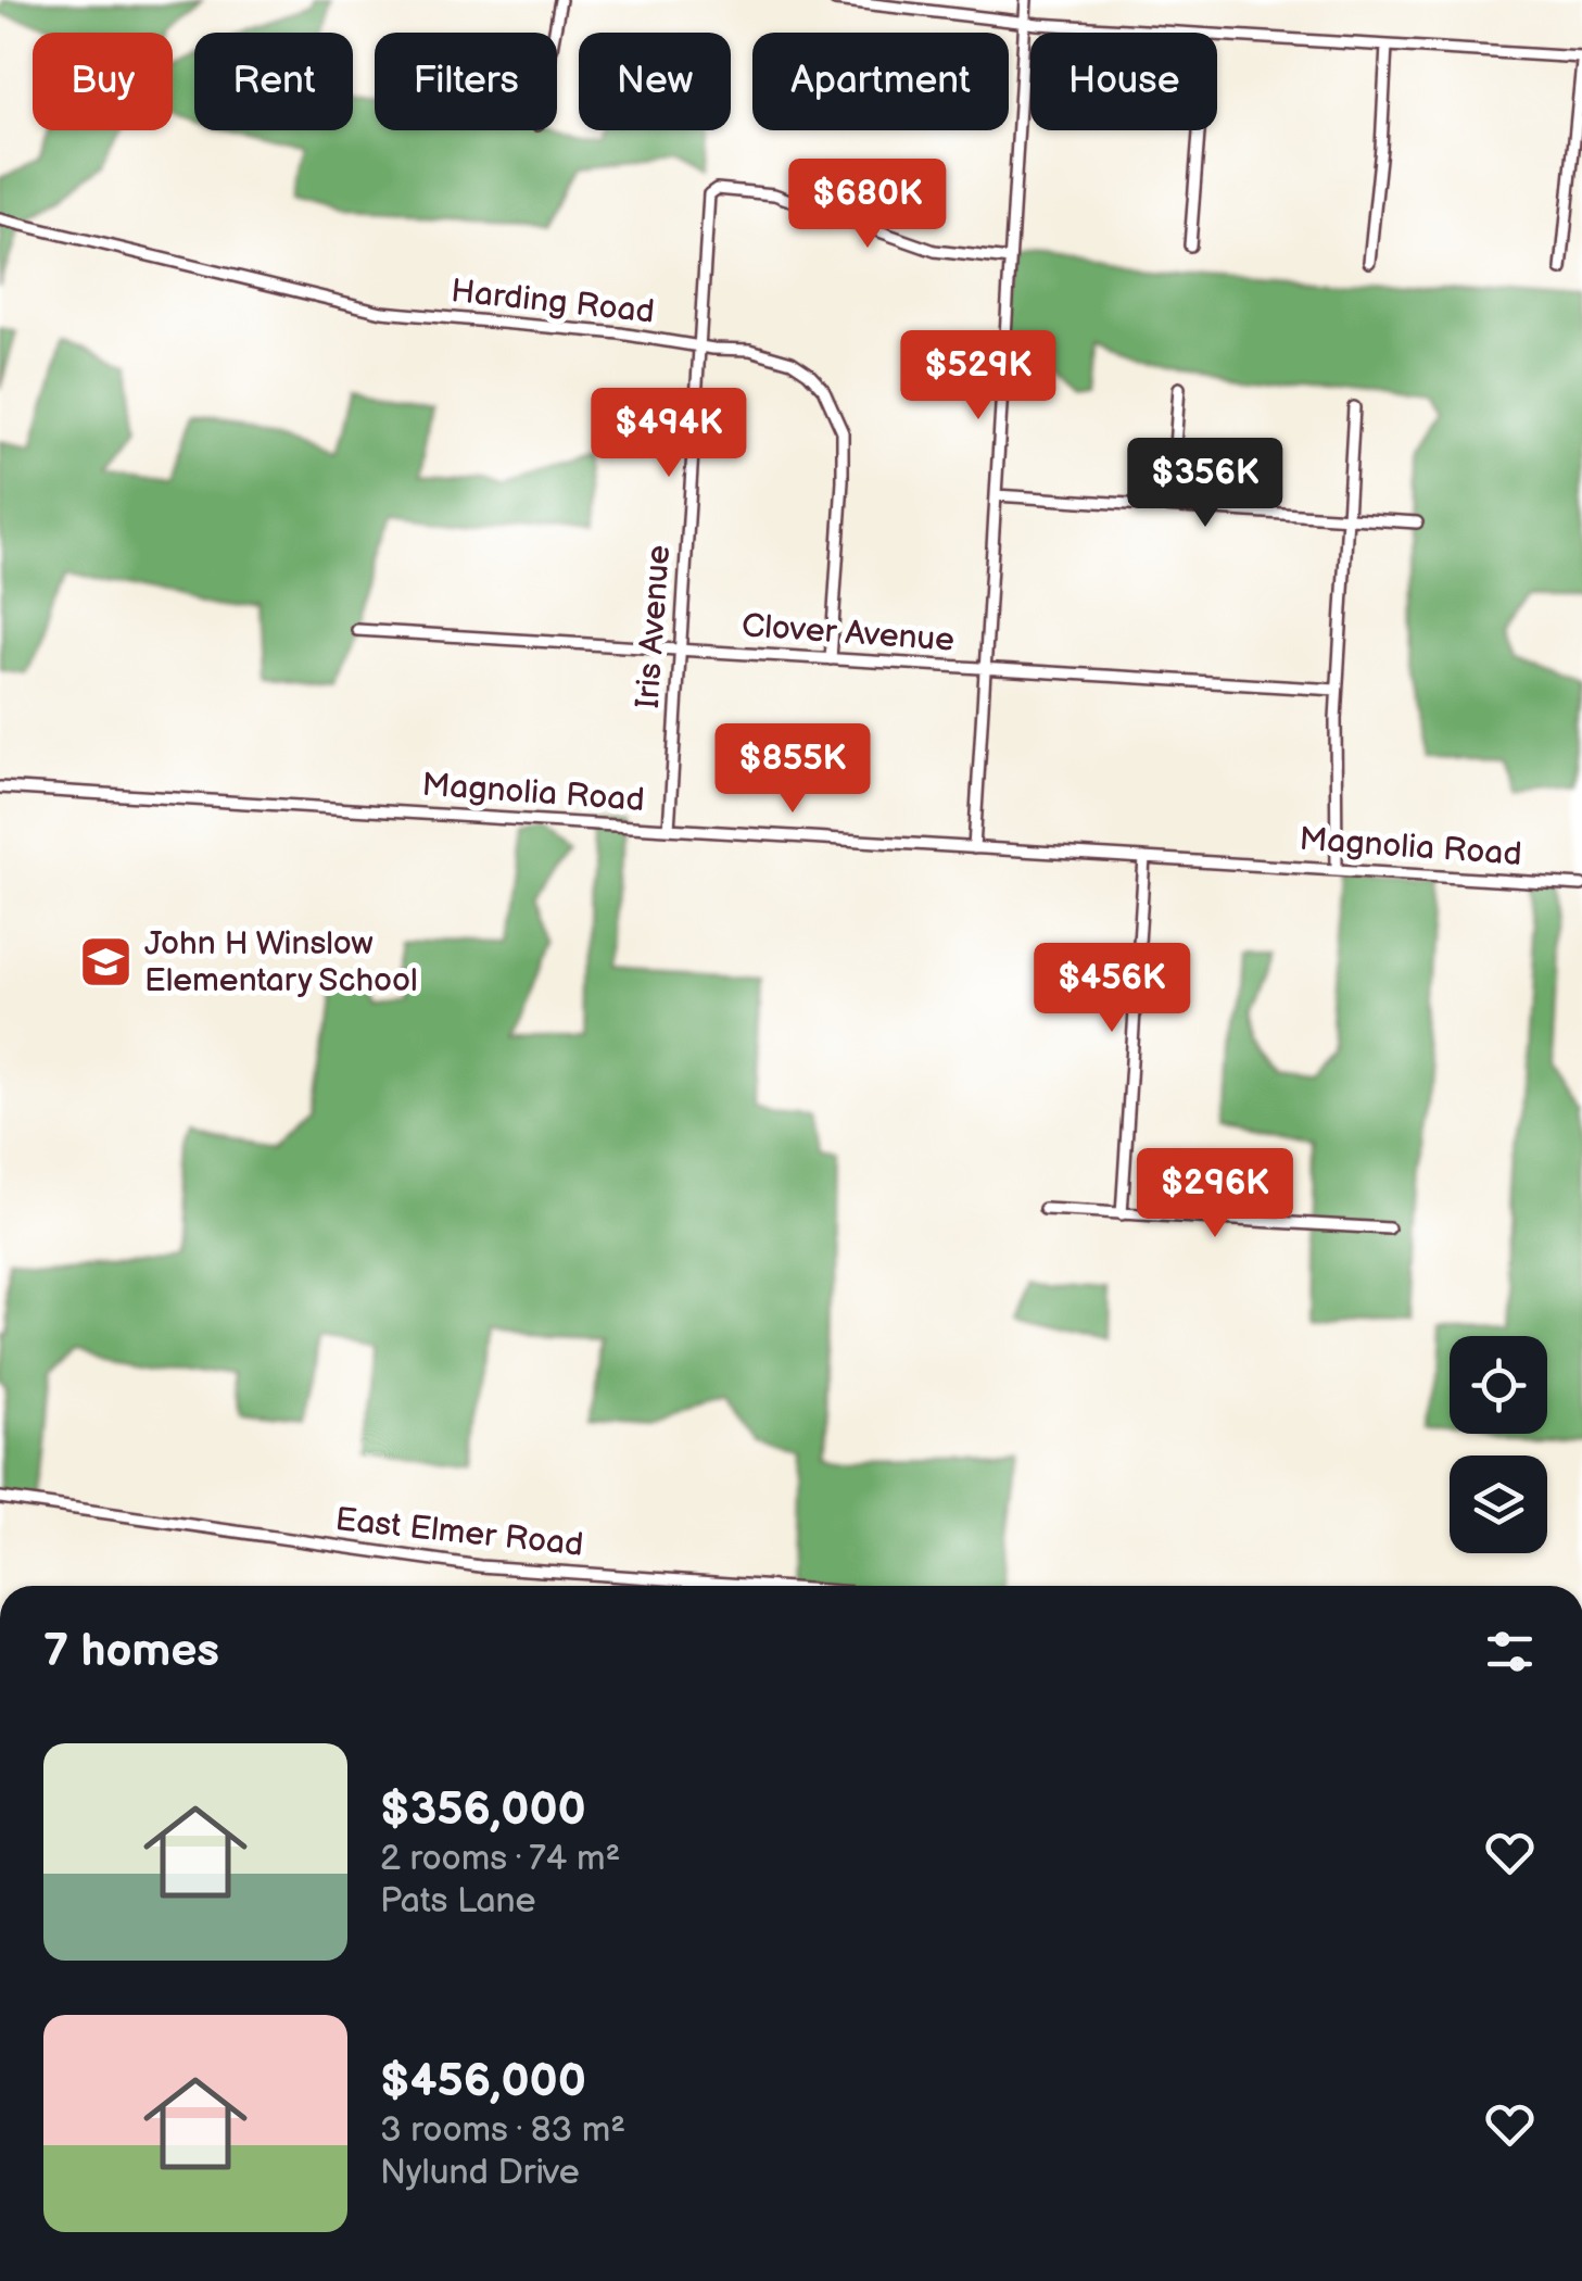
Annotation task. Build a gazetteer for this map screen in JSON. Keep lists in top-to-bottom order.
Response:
{
  "streets": {
    "street": [
      "Harding Road",
      "Iris Avenue",
      "Clover Avenue",
      "Magnolia Road",
      "East Elmer Road"
    ]
  },
  "crossings": [
    ["Harding Road", "Iris Avenue"],
    ["Harding Road", "Clover Avenue"],
    ["Iris Avenue", "Clover Avenue"],
    ["Iris Avenue", "Magnolia Road"]
  ],
  "places": {
    "school or university": ["John H Winslow Elementary School"]
  },
  "page": {
    "chip": [
      "Buy",
      "Rent",
      "Filters",
      "New",
      "Apartment",
      "House"
    ],
    "price": [
      "$680K",
      "$529K",
      "$494K",
      "$356K",
      "$855K",
      "$456K",
      "$296K"
    ],
    "heading": "7 homes",
    "list": [
      {
        "name": "$356,000",
        "note": "2 rooms · 74 m² · Pats Lane"
      },
      {
        "name": "$456,000",
        "note": "3 rooms · 83 m² · Nylund Drive"
      }
    ]
  }
}
